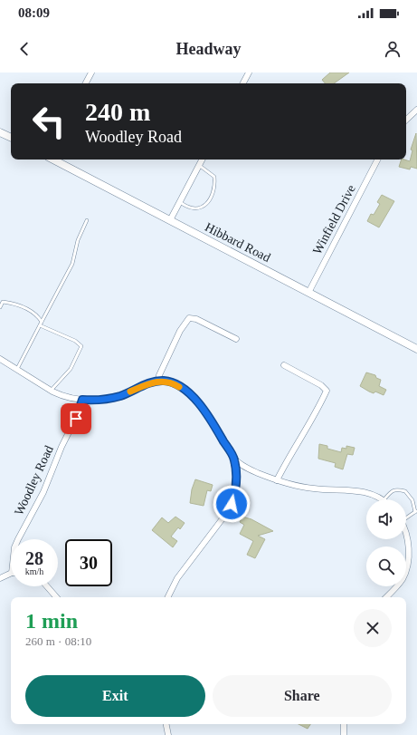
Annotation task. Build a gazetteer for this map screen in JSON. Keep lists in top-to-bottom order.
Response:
{
  "streets": {
    "street": ["Winfield Drive", "Hibbard Road", "Woodley Road"]
  },
  "crossings": [
    ["Winfield Drive", "Hibbard Road"]
  ],
  "page": {
    "status": "08:09",
    "header": "Headway",
    "turn": ["240 m", "Woodley Road"],
    "speed": "28 km/h",
    "limit": "30",
    "heading": ["1 min", "260 m · 08:10"],
    "buttons": ["Exit", "Share"]
  }
}
